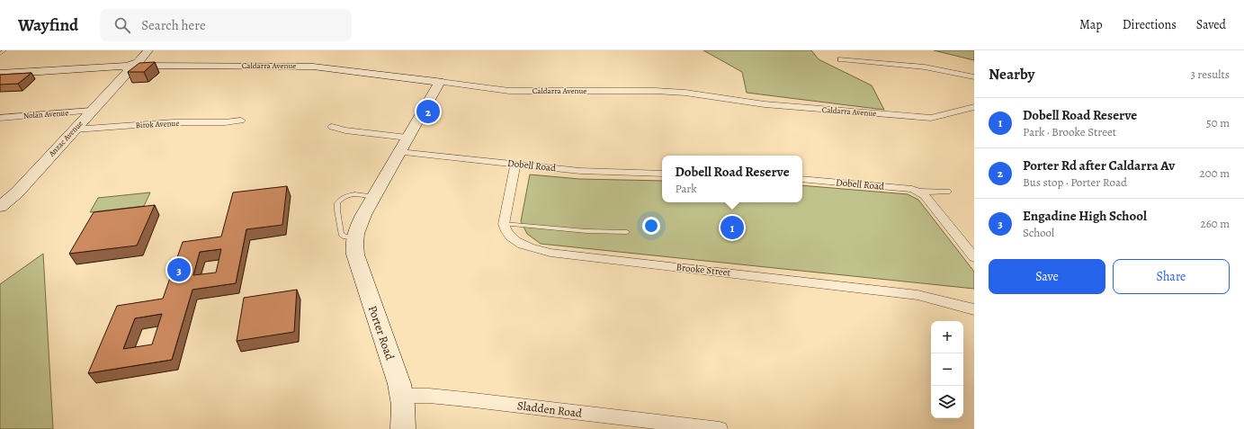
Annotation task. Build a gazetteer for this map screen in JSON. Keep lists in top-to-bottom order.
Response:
{
  "streets": {
    "street": [
      "Caldarra Avenue",
      "Nolan Avenue",
      "Birok Avenue",
      "Anzac Avenue",
      "Dobell Road",
      "Brooke Street",
      "Porter Road",
      "Sladden Road"
    ]
  },
  "crossings": [
    ["Caldarra Avenue", "Anzac Avenue"],
    ["Caldarra Avenue", "Porter Road"],
    ["Nolan Avenue", "Anzac Avenue"],
    ["Birok Avenue", "Anzac Avenue"],
    ["Dobell Road", "Porter Road"],
    ["Porter Road", "Sladden Road"]
  ],
  "page": {
    "header": "Wayfind",
    "search": "Search here",
    "nav": ["Map", "Directions", "Saved"],
    "heading": ["Nearby", "3 results"],
    "list": [
      {
        "mark": "1",
        "name": "Dobell Road Reserve",
        "note": "Park · Brooke Street",
        "value": "50 m"
      },
      {
        "mark": "2",
        "name": "Porter Rd after Caldarra Av",
        "note": "Bus stop · Porter Road",
        "value": "200 m"
      },
      {
        "mark": "3",
        "name": "Engadine High School",
        "note": "School",
        "value": "260 m"
      }
    ],
    "pins": ["2", "1", "3"],
    "popup": ["Dobell Road Reserve", "Park"],
    "buttons": ["Save", "Share"],
    "map_buttons": ["+", "−"]
  }
}
